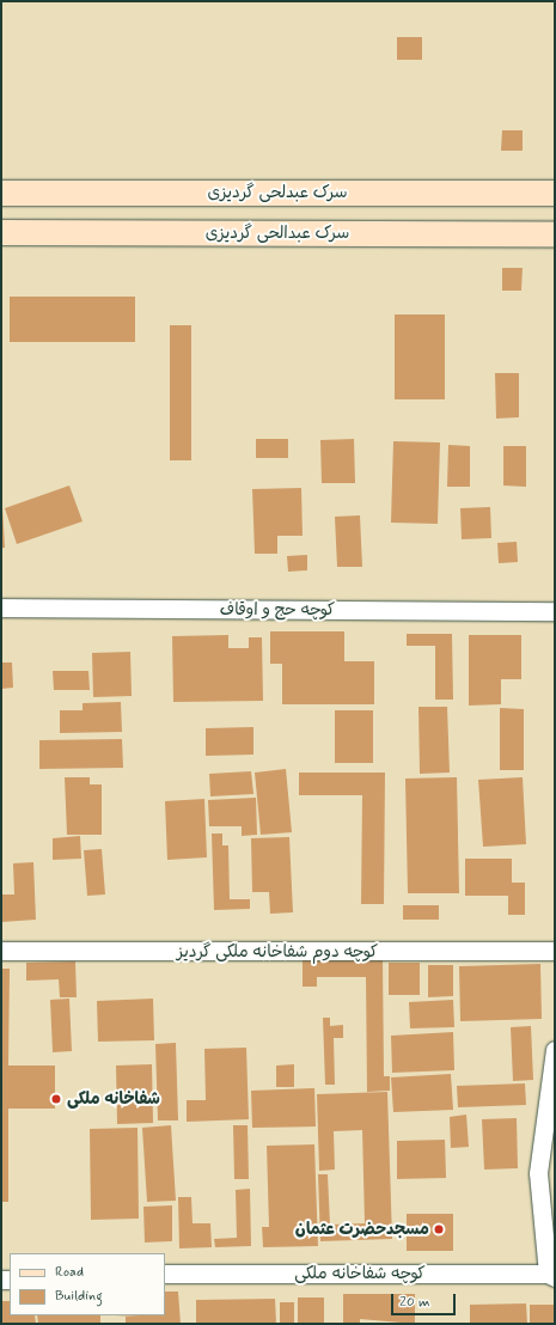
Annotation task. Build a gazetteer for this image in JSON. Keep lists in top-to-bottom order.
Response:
{
  "streets": {
    "main road": ["سرک عبدلحی گردیزی", "سرک عبدالحی گردیزی"],
    "street": ["کوچه حج و اوقاف", "کوچه دوم شفاخانه ملکی گردیز", "کوچه شفاخانه ملکی"]
  },
  "places": ["شفاخانه ملکی", "مسجدحضرت عثمان"],
  "legend": ["Road", "Building"],
  "scale_bar": "20 m"
}
